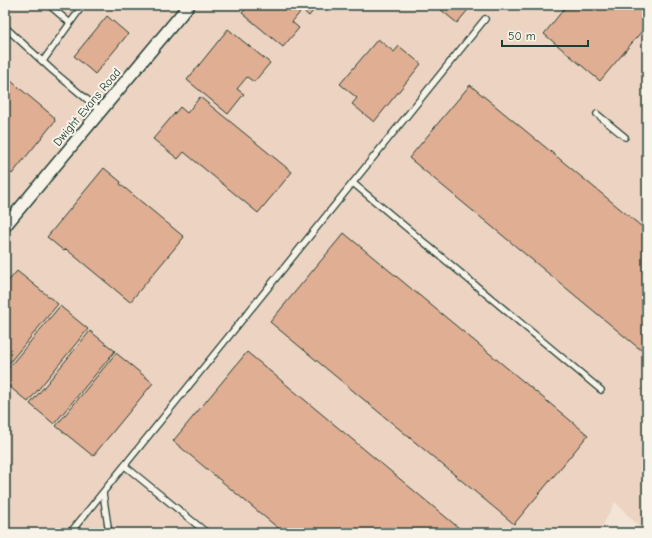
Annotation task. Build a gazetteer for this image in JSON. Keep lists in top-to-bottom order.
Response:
{
  "streets": {
    "street": ["Dwight Evans Road"]
  },
  "scale_bar": "50 m"
}
